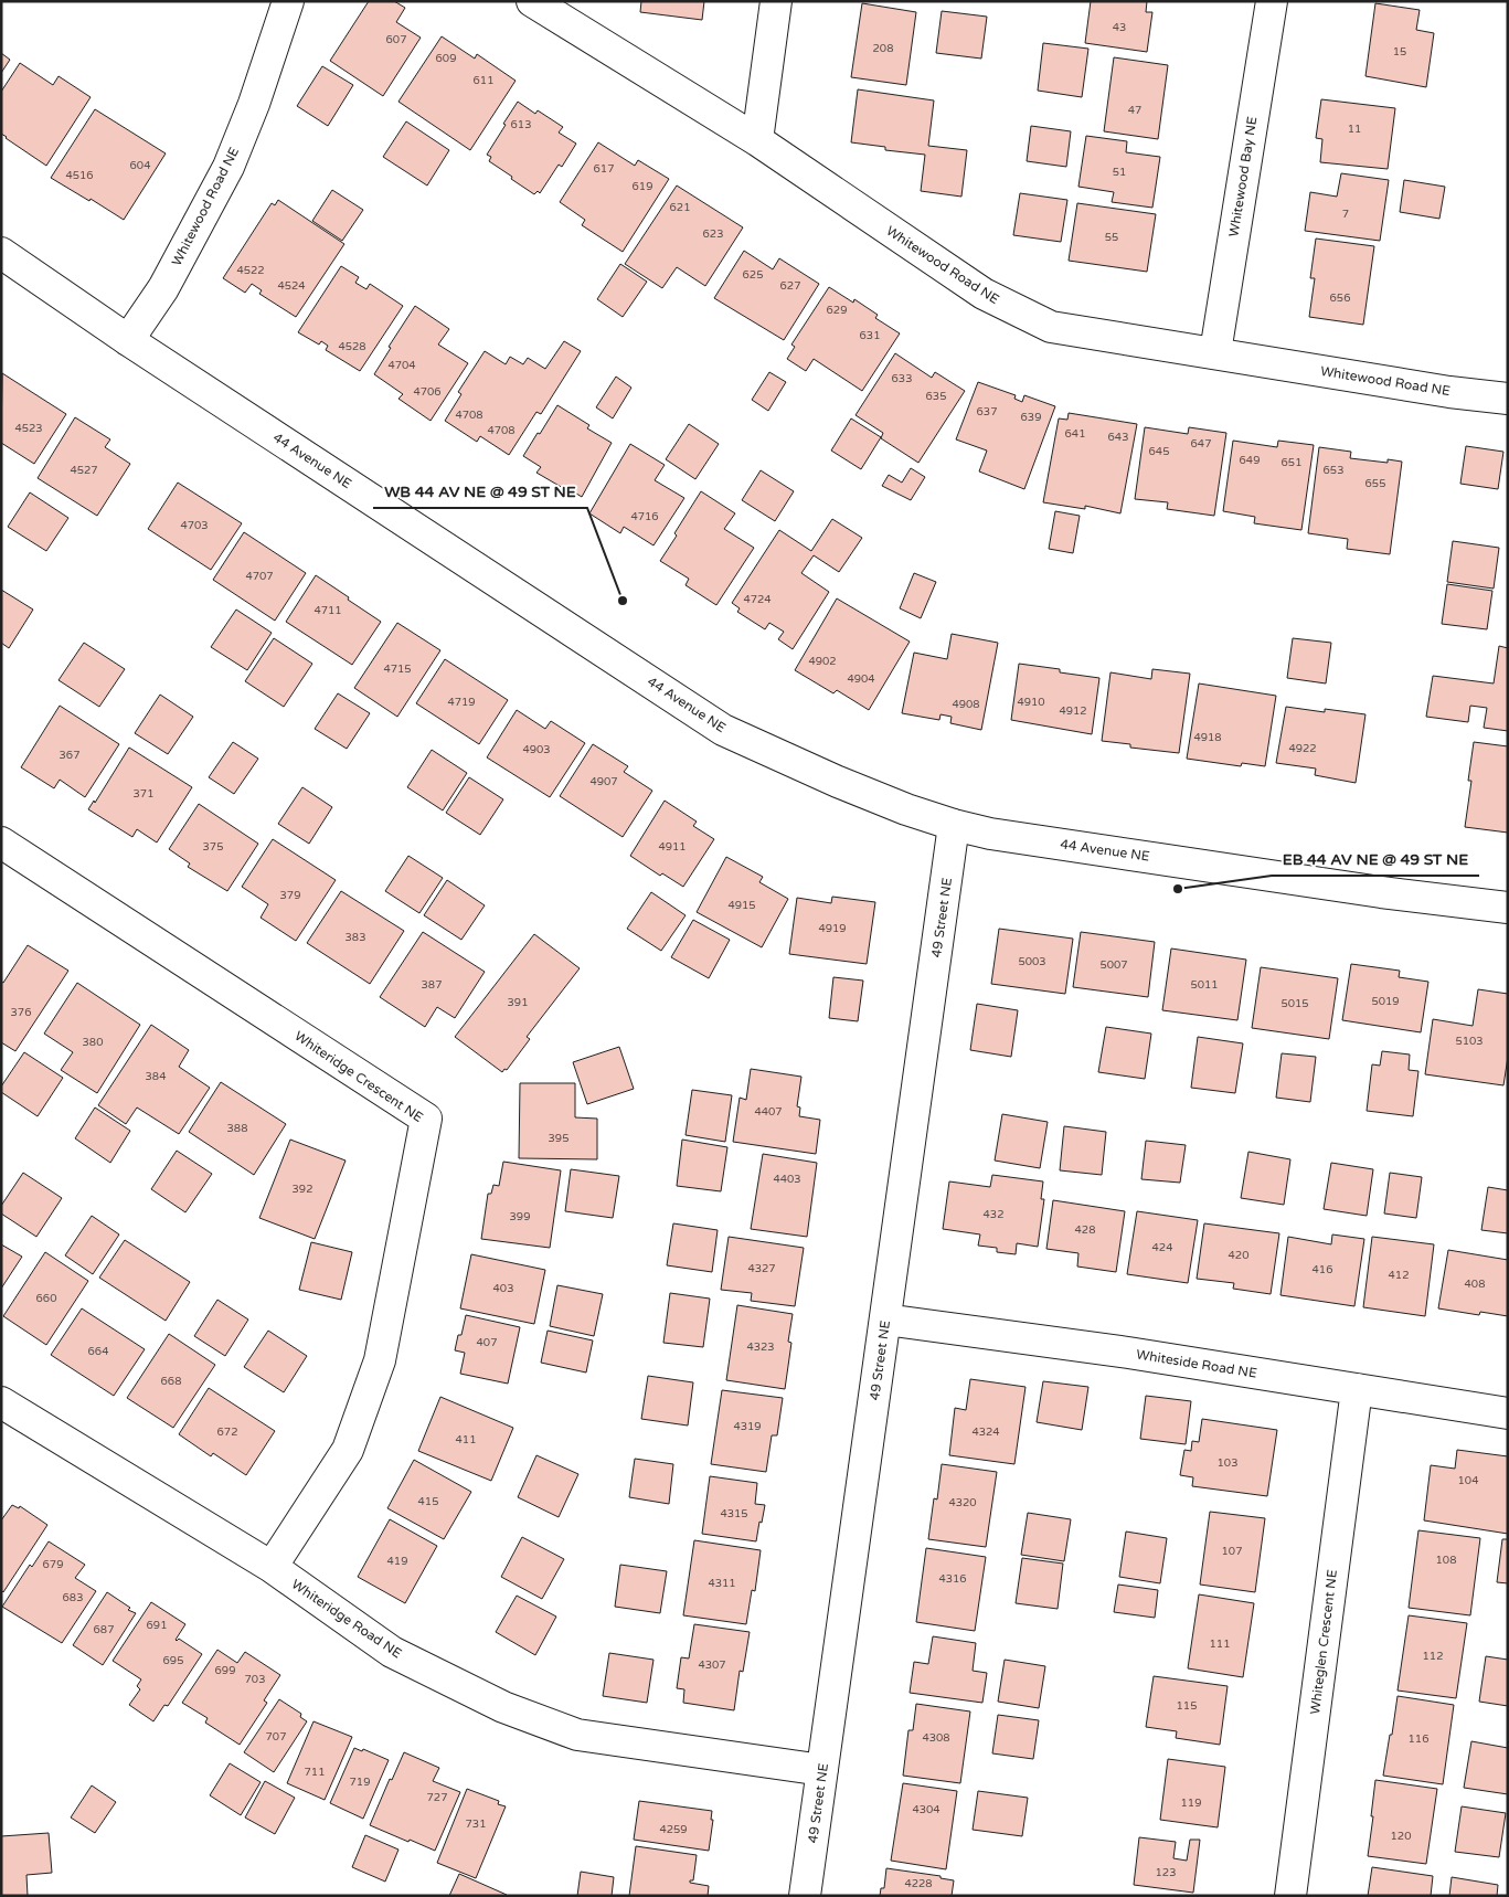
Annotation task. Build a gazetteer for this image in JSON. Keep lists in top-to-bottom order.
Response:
{
  "streets": {
    "street": [
      "Whitewood Bay NE",
      "Whitewood Road NE",
      "44 Avenue NE",
      "49 Street NE",
      "Whiteridge Crescent NE",
      "Whiteside Road NE",
      "Whiteridge Road NE",
      "Whiteglen Crescent NE"
    ]
  },
  "crossings": [
    ["Whitewood Bay NE", "Whitewood Road NE"],
    ["Whitewood Road NE", "44 Avenue NE"],
    ["44 Avenue NE", "49 Street NE"],
    ["49 Street NE", "Whiteside Road NE"],
    ["49 Street NE", "Whiteridge Road NE"],
    ["Whiteridge Crescent NE", "Whiteridge Road NE"],
    ["Whiteside Road NE", "Whiteglen Crescent NE"]
  ],
  "places": ["WB 44 AV NE @ 49 ST NE", "EB 44 AV NE @ 49 ST NE"],
  "house_numbers": [
    "43",
    "607",
    "208",
    "15",
    "609",
    "611",
    "47",
    "613",
    "11",
    "604",
    "617",
    "51",
    "4516",
    "619",
    "621",
    "7",
    "623",
    "55",
    "4522",
    "625",
    "4524",
    "627",
    "656",
    "629",
    "631",
    "4528",
    "4704",
    "633",
    "4706",
    "635",
    "637",
    "4708",
    "639",
    "4523",
    "4708",
    "641",
    "643",
    "647",
    "645",
    "649",
    "651",
    "4527",
    "653",
    "655",
    "4716",
    "4703",
    "4707",
    "4724",
    "4711",
    "4902",
    "4715",
    "4904",
    "4719",
    "4910",
    "4908",
    "4912",
    "4918",
    "4922",
    "4903",
    "367",
    "4907",
    "371",
    "375",
    "4911",
    "379",
    "4915",
    "4919",
    "383",
    "5003",
    "5007",
    "387",
    "5011",
    "5019",
    "391",
    "5015",
    "376",
    "5103",
    "380",
    "384",
    "4407",
    "388",
    "395",
    "4403",
    "392",
    "432",
    "399",
    "428",
    "424",
    "420",
    "4327",
    "416",
    "412",
    "408",
    "403",
    "660",
    "407",
    "4323",
    "664",
    "668",
    "4319",
    "672",
    "4324",
    "411",
    "103",
    "104",
    "415",
    "4320",
    "4315",
    "107",
    "108",
    "419",
    "679",
    "4316",
    "4311",
    "683",
    "691",
    "687",
    "111",
    "112",
    "695",
    "4307",
    "699",
    "703",
    "115",
    "707",
    "4308",
    "116",
    "711",
    "719",
    "727",
    "119",
    "4304",
    "731",
    "4259",
    "120",
    "123",
    "4228"
  ]
}
